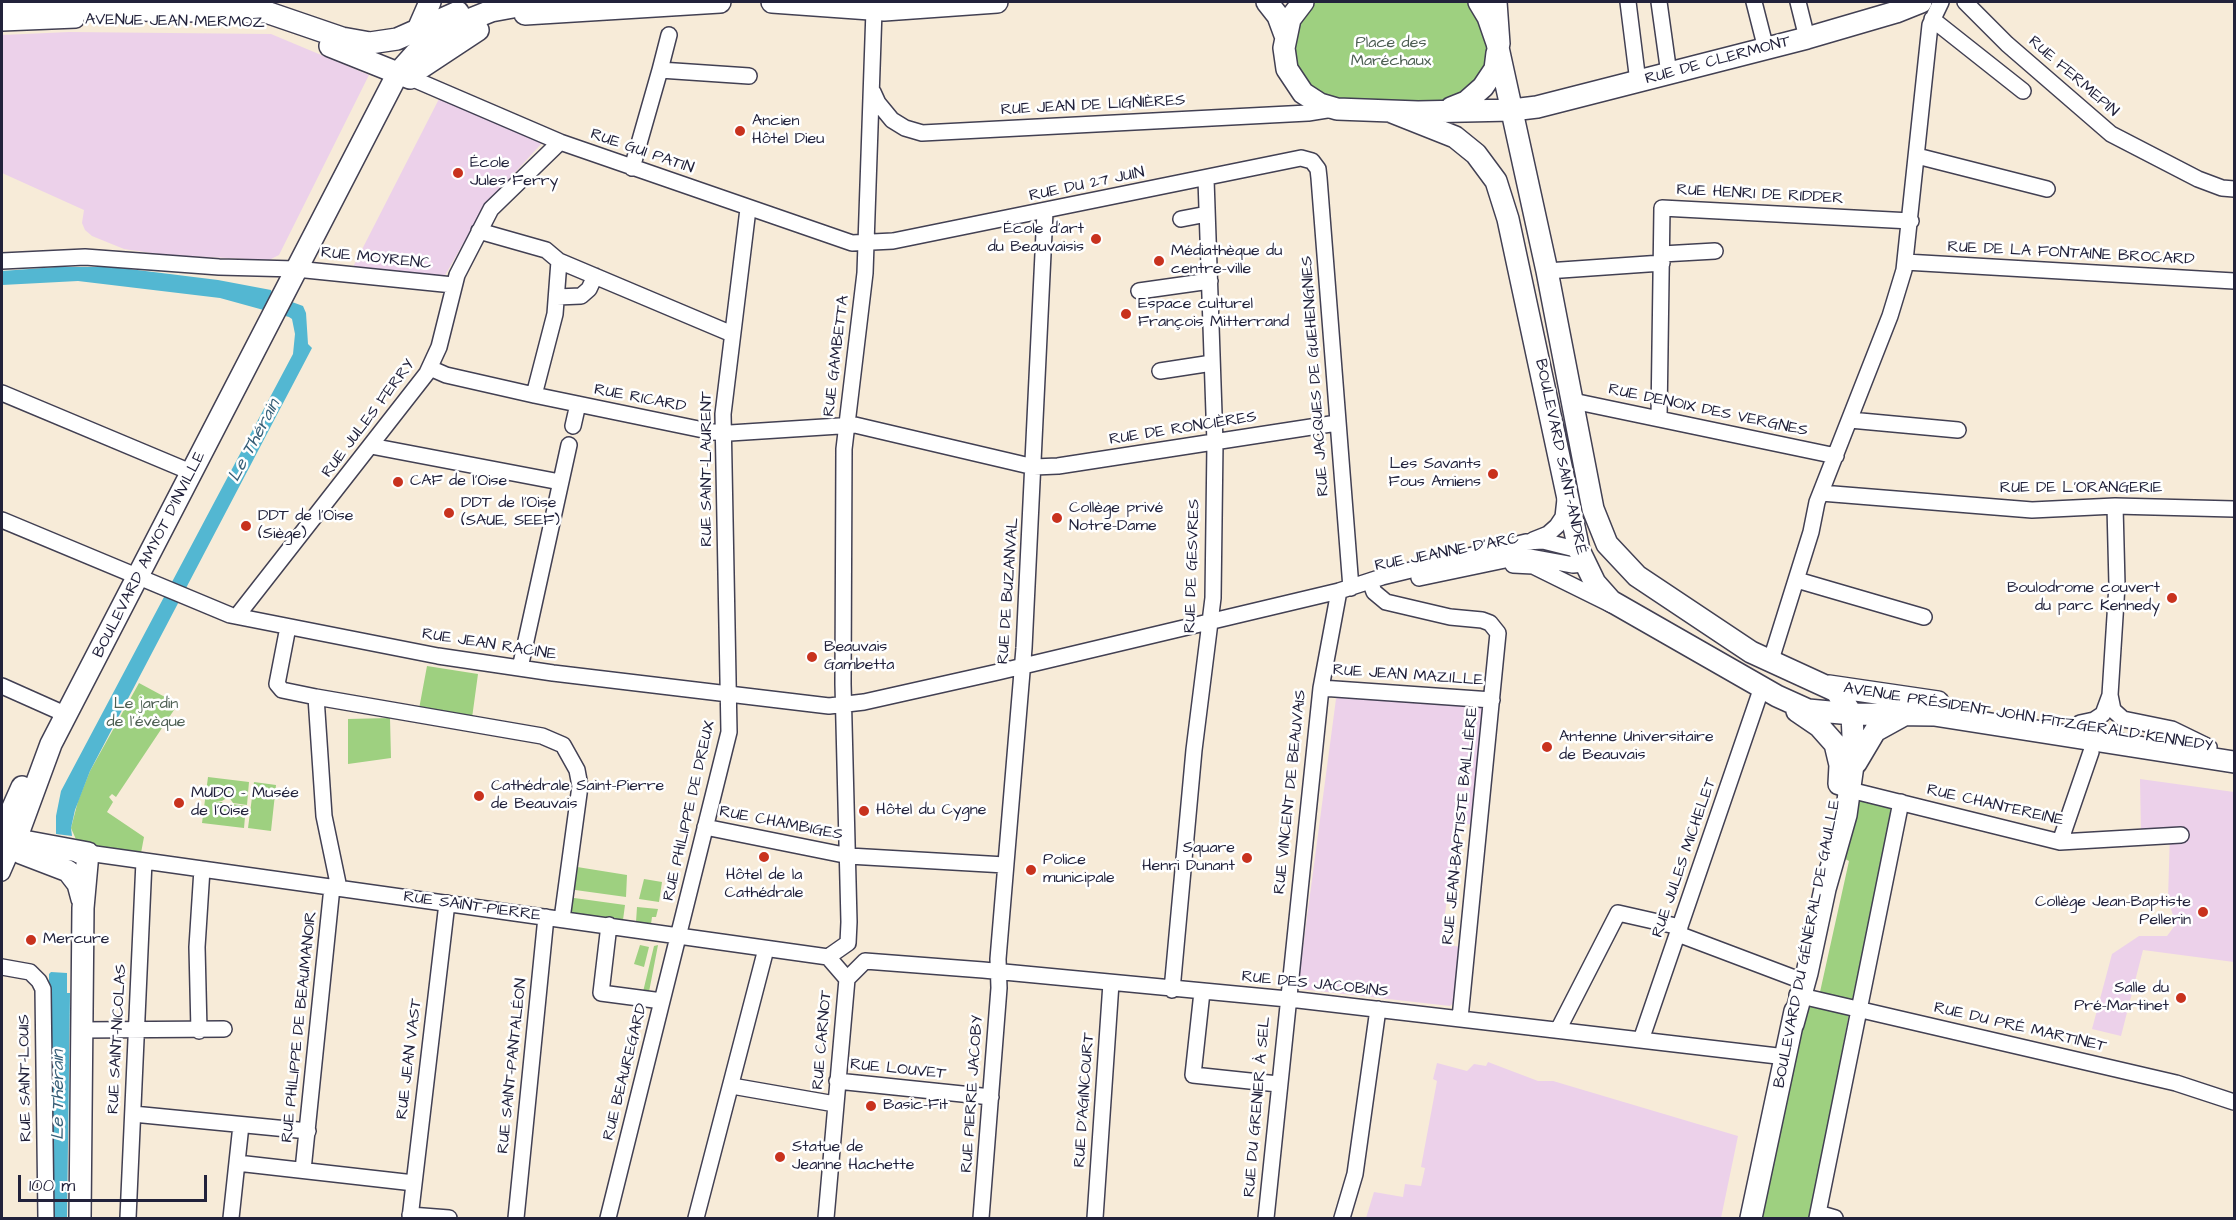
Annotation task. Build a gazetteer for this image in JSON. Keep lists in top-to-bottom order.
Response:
{
  "streets": {
    "main road": [
      "AVENUE JEAN MERMOZ",
      "RUE DE CLERMONT",
      "BOULEVARD SAINT-ANDRÉ",
      "BOULEVARD AMYOT D'INVILLE",
      "AVENUE PRÉSIDENT JOHN FITZGERALD KENNEDY",
      "RUE SAINT-PIERRE",
      "BOULEVARD DU GÉNÉRAL DE GAULLE"
    ],
    "street": [
      "RUE FERMEPIN",
      "RUE JEAN DE LIGNIÈRES",
      "RUE GUI PATIN",
      "RUE DU 27 JUIN",
      "RUE HENRI DE RIDDER",
      "RUE DE LA FONTAINE BROCARD",
      "RUE MOYRENC",
      "RUE GAMBETTA",
      "RUE JACQUES DE GUEHENGNIES",
      "RUE RICARD",
      "RUE DENOIX DES VERGNES",
      "RUE JULES FERRY",
      "RUE DE RONCIÈRES",
      "RUE SAINT-LAURENT",
      "RUE DE L'ORANGERIE",
      "RUE JEANNE D'ARC",
      "RUE DE GESVRES",
      "RUE DE BUZANVAL",
      "RUE JEAN RACINE",
      "RUE JEAN MAZILLE",
      "RUE VINCENT DE BEAUVAIS",
      "RUE CHANTEREINE",
      "RUE PHILIPPE DE DREUX",
      "RUE CHAMBIGES",
      "RUE JEAN-BAPTISTE BAILLIÈRE",
      "RUE JULES MICHELET",
      "RUE DES JACOBINS",
      "RUE PHILIPPE DE BEAUMANOIR",
      "RUE DU PRÉ MARTINET",
      "RUE SAINT-NICOLAS",
      "RUE CARNOT",
      "RUE JEAN VAST",
      "RUE SAINT-PANTALÉON",
      "RUE LOUVET",
      "RUE BEAUREGARD",
      "RUE SAINT-LOUIS",
      "RUE PIERRE JACOBY",
      "RUE D'AGINCOURT",
      "RUE DU GRENIER À SEL"
    ]
  },
  "crossings": [
    ["AVENUE JEAN MERMOZ", "RUE GUI PATIN"],
    ["AVENUE JEAN MERMOZ", "BOULEVARD AMYOT D'INVILLE"],
    ["RUE DE CLERMONT", "BOULEVARD SAINT-ANDRÉ"],
    ["RUE JEAN DE LIGNIÈRES", "RUE GAMBETTA"],
    ["RUE GUI PATIN", "RUE DU 27 JUIN"],
    ["RUE GUI PATIN", "RUE GAMBETTA"],
    ["RUE GUI PATIN", "RUE JULES FERRY"],
    ["RUE GUI PATIN", "RUE SAINT-LAURENT"],
    ["RUE GUI PATIN", "BOULEVARD AMYOT D'INVILLE"],
    ["RUE DU 27 JUIN", "RUE GAMBETTA"],
    ["RUE DU 27 JUIN", "RUE JACQUES DE GUEHENGNIES"],
    ["RUE DU 27 JUIN", "RUE DE GESVRES"],
    ["RUE DU 27 JUIN", "RUE DE BUZANVAL"],
    ["RUE MOYRENC", "RUE JULES FERRY"],
    ["RUE MOYRENC", "BOULEVARD AMYOT D'INVILLE"],
    ["RUE GAMBETTA", "RUE RICARD"],
    ["RUE GAMBETTA", "RUE JEANNE D'ARC"],
    ["RUE GAMBETTA", "RUE JEAN RACINE"],
    ["RUE JACQUES DE GUEHENGNIES", "RUE DE RONCIÈRES"],
    ["RUE JACQUES DE GUEHENGNIES", "RUE JEANNE D'ARC"],
    ["RUE JACQUES DE GUEHENGNIES", "RUE VINCENT DE BEAUVAIS"],
    ["RUE RICARD", "RUE JULES FERRY"],
    ["RUE RICARD", "RUE DE RONCIÈRES"],
    ["RUE RICARD", "RUE SAINT-LAURENT"],
    ["RUE RICARD", "RUE DE BUZANVAL"],
    ["RUE DENOIX DES VERGNES", "BOULEVARD SAINT-ANDRÉ"],
    ["RUE JULES FERRY", "RUE JEAN RACINE"],
    ["RUE DE RONCIÈRES", "RUE DE GESVRES"],
    ["RUE DE RONCIÈRES", "RUE DE BUZANVAL"],
    ["BOULEVARD SAINT-ANDRÉ", "RUE JEANNE D'ARC"],
    ["BOULEVARD SAINT-ANDRÉ", "AVENUE PRÉSIDENT JOHN FITZGERALD KENNEDY"],
    ["BOULEVARD SAINT-ANDRÉ", "RUE JULES MICHELET"],
    ["BOULEVARD SAINT-ANDRÉ", "BOULEVARD DU GÉNÉRAL DE GAULLE"],
    ["RUE SAINT-LAURENT", "RUE JEAN RACINE"],
    ["RUE SAINT-LAURENT", "RUE PHILIPPE DE DREUX"],
    ["RUE JEANNE D'ARC", "RUE DE GESVRES"],
    ["RUE JEANNE D'ARC", "RUE DE BUZANVAL"],
    ["RUE JEANNE D'ARC", "RUE JEAN RACINE"],
    ["RUE JEANNE D'ARC", "RUE VINCENT DE BEAUVAIS"],
    ["RUE JEANNE D'ARC", "RUE JEAN-BAPTISTE BAILLIÈRE"],
    ["BOULEVARD AMYOT D'INVILLE", "RUE JEAN RACINE"],
    ["BOULEVARD AMYOT D'INVILLE", "RUE SAINT-PIERRE"],
    ["RUE DE GESVRES", "RUE DES JACOBINS"],
    ["RUE DE BUZANVAL", "RUE CHAMBIGES"],
    ["RUE DE BUZANVAL", "RUE DES JACOBINS"],
    ["RUE DE BUZANVAL", "RUE PIERRE JACOBY"],
    ["RUE JEAN RACINE", "RUE PHILIPPE DE DREUX"],
    ["RUE JEAN MAZILLE", "RUE VINCENT DE BEAUVAIS"],
    ["RUE JEAN MAZILLE", "RUE JEAN-BAPTISTE BAILLIÈRE"],
    ["RUE VINCENT DE BEAUVAIS", "RUE DES JACOBINS"],
    ["RUE VINCENT DE BEAUVAIS", "RUE DU GRENIER À SEL"],
    ["RUE CHANTEREINE", "BOULEVARD DU GÉNÉRAL DE GAULLE"],
    ["RUE PHILIPPE DE DREUX", "RUE CHAMBIGES"],
    ["RUE PHILIPPE DE DREUX", "RUE SAINT-PIERRE"],
    ["RUE PHILIPPE DE DREUX", "RUE BEAUREGARD"],
    ["RUE JEAN-BAPTISTE BAILLIÈRE", "RUE DES JACOBINS"],
    ["RUE JULES MICHELET", "BOULEVARD DU GÉNÉRAL DE GAULLE"],
    ["RUE JULES MICHELET", "RUE DES JACOBINS"],
    ["RUE JULES MICHELET", "RUE DU PRÉ MARTINET"],
    ["RUE SAINT-PIERRE", "RUE PHILIPPE DE BEAUMANOIR"],
    ["RUE SAINT-PIERRE", "RUE SAINT-NICOLAS"],
    ["RUE SAINT-PIERRE", "RUE JEAN VAST"],
    ["RUE SAINT-PIERRE", "RUE SAINT-PANTALÉON"],
    ["RUE SAINT-PIERRE", "RUE BEAUREGARD"],
    ["BOULEVARD DU GÉNÉRAL DE GAULLE", "RUE DES JACOBINS"],
    ["BOULEVARD DU GÉNÉRAL DE GAULLE", "RUE DU PRÉ MARTINET"],
    ["RUE DES JACOBINS", "RUE DU PRÉ MARTINET"],
    ["RUE DES JACOBINS", "RUE PIERRE JACOBY"],
    ["RUE DES JACOBINS", "RUE D'AGINCOURT"],
    ["RUE DES JACOBINS", "RUE DU GRENIER À SEL"],
    ["RUE CARNOT", "RUE LOUVET"],
    ["RUE LOUVET", "RUE PIERRE JACOBY"]
  ],
  "water": ["Le Thérain"],
  "parks": ["Place des Maréchaux", "Le jardin de l'évèque"],
  "places": [
    "Ancien Hôtel Dieu",
    "École Jules Ferry",
    "École d'art du Beauvaisis",
    "Médiathèque du centre-ville",
    "Espace culturel François Mitterrand",
    "Les Savants Fous Amiens",
    "CAF de l'Oise",
    "DDT de l'Oise (SAUE, SEEF)",
    "Collège privé Notre-Dame",
    "DDT de l'Oise (Siège)",
    "Boulodrome couvert du parc Kennedy",
    "Beauvais Gambetta",
    "Antenne Universitaire de Beauvais",
    "Cathédrale Saint-Pierre de Beauvais",
    "MUDO – Musée de l'Oise",
    "Hôtel du Cygne",
    "Hôtel de la Cathédrale",
    "Square Henri Dunant",
    "Police municipale",
    "Collège Jean-Baptiste Pellerin",
    "Mercure",
    "Salle du Pré-Martinet",
    "Basic-Fit",
    "Statue de Jeanne Hachette"
  ],
  "scale_bar": "100 m"
}
